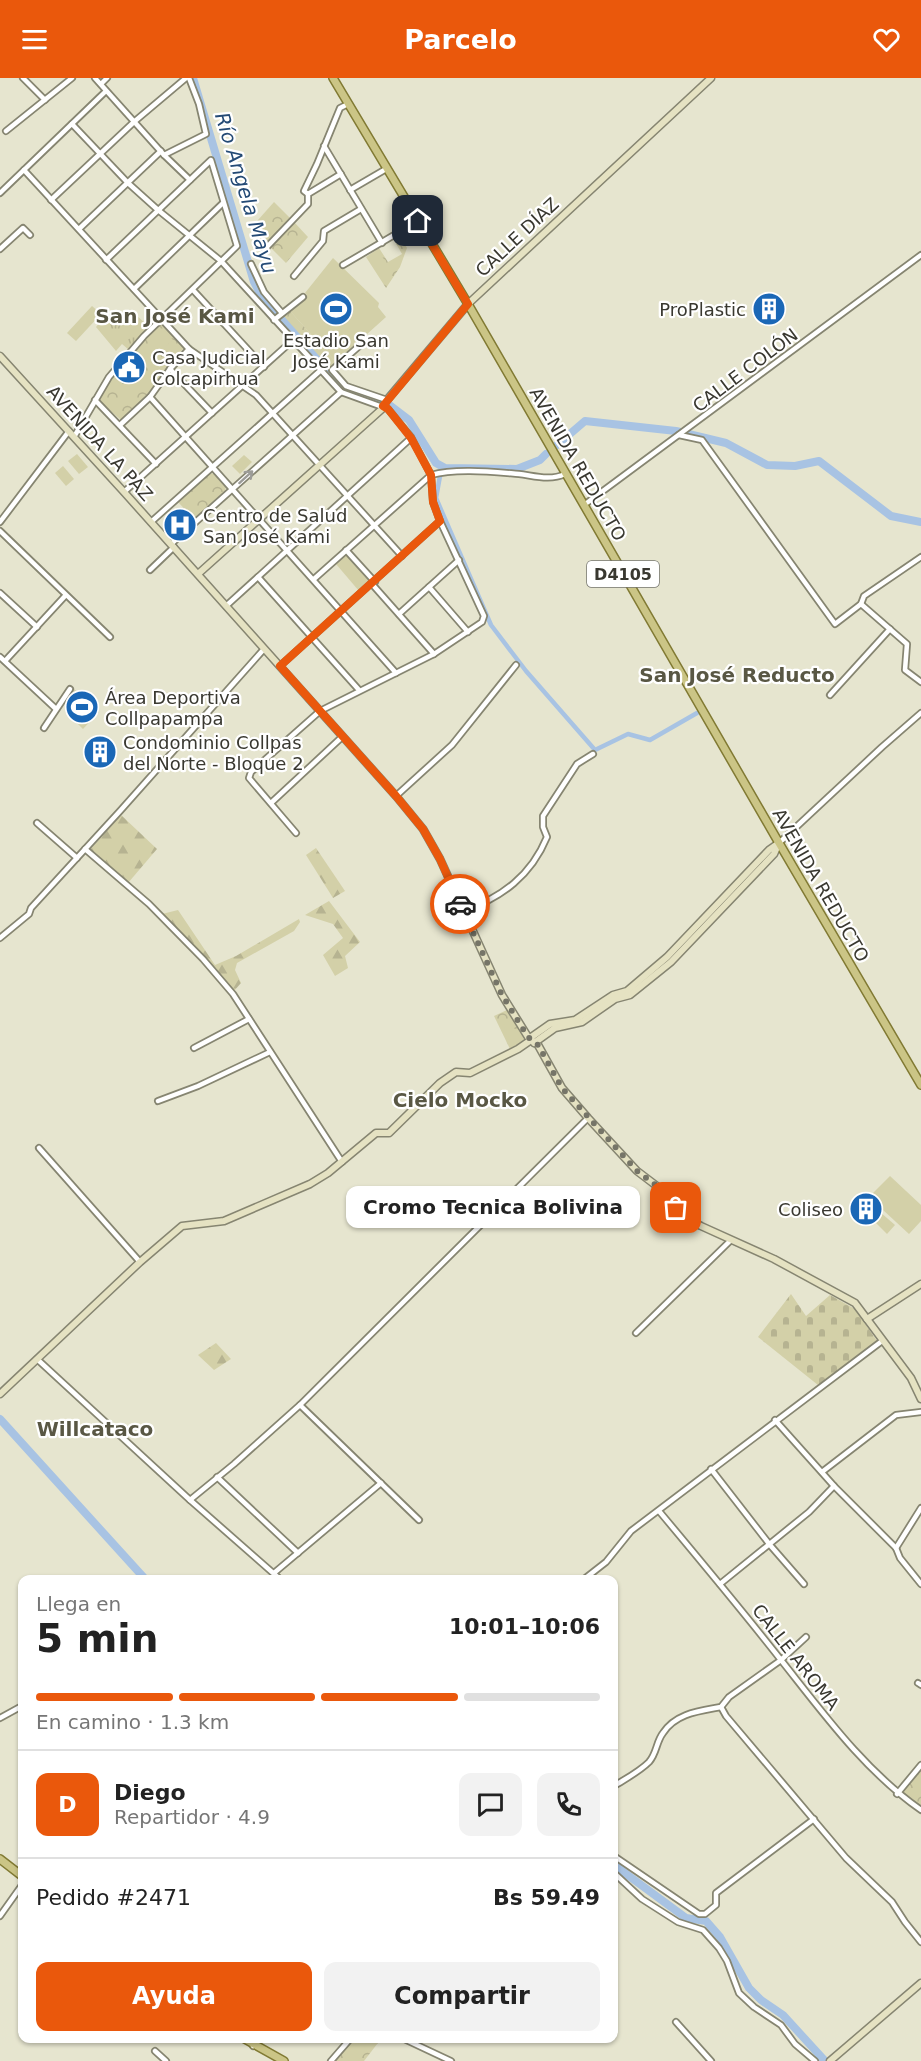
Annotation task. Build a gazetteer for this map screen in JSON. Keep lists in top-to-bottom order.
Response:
{
  "streets": {
    "main road": ["AVENIDA REDUCTO", "D4105"],
    "street": [
      "CALLE DÍAZ",
      "CALLE COLÓN",
      "AVENIDA LA PAZ",
      "CALLE AROMA"
    ]
  },
  "crossings": [
    ["CALLE DÍAZ", "AVENIDA LA PAZ"],
    ["CALLE DÍAZ", "AVENIDA REDUCTO"],
    ["CALLE COLÓN", "AVENIDA REDUCTO"]
  ],
  "districts": [
    "San José Kami",
    "San José Reducto",
    "Cielo Mocko",
    "Willcataco"
  ],
  "water": ["Río Angela Mayu"],
  "places": {
    "sports": ["Estadio San José Kami", "Área Deportiva Collpapampa"],
    "building": ["ProPlastic", "Condominio Collpas del Norte - Bloque 2", "Coliseo"],
    "public building": ["Casa Judicial Colcapirhua"],
    "hospital": ["Centro de Salud San José Kami"],
    "other": ["Cromo Tecnica Bolivina"]
  },
  "page": {
    "header": "Parcelo",
    "bubble": "Cromo Tecnica Bolivina",
    "heading": ["5 min", "Llega en", "10:01–10:06"],
    "panel": [
      "Diego",
      "Repartidor · 4.9",
      "Pedido #2471",
      "Bs 59.49"
    ],
    "bar": "En camino · 1.3 km",
    "round": "D",
    "buttons": ["Ayuda", "Compartir"]
  }
}
